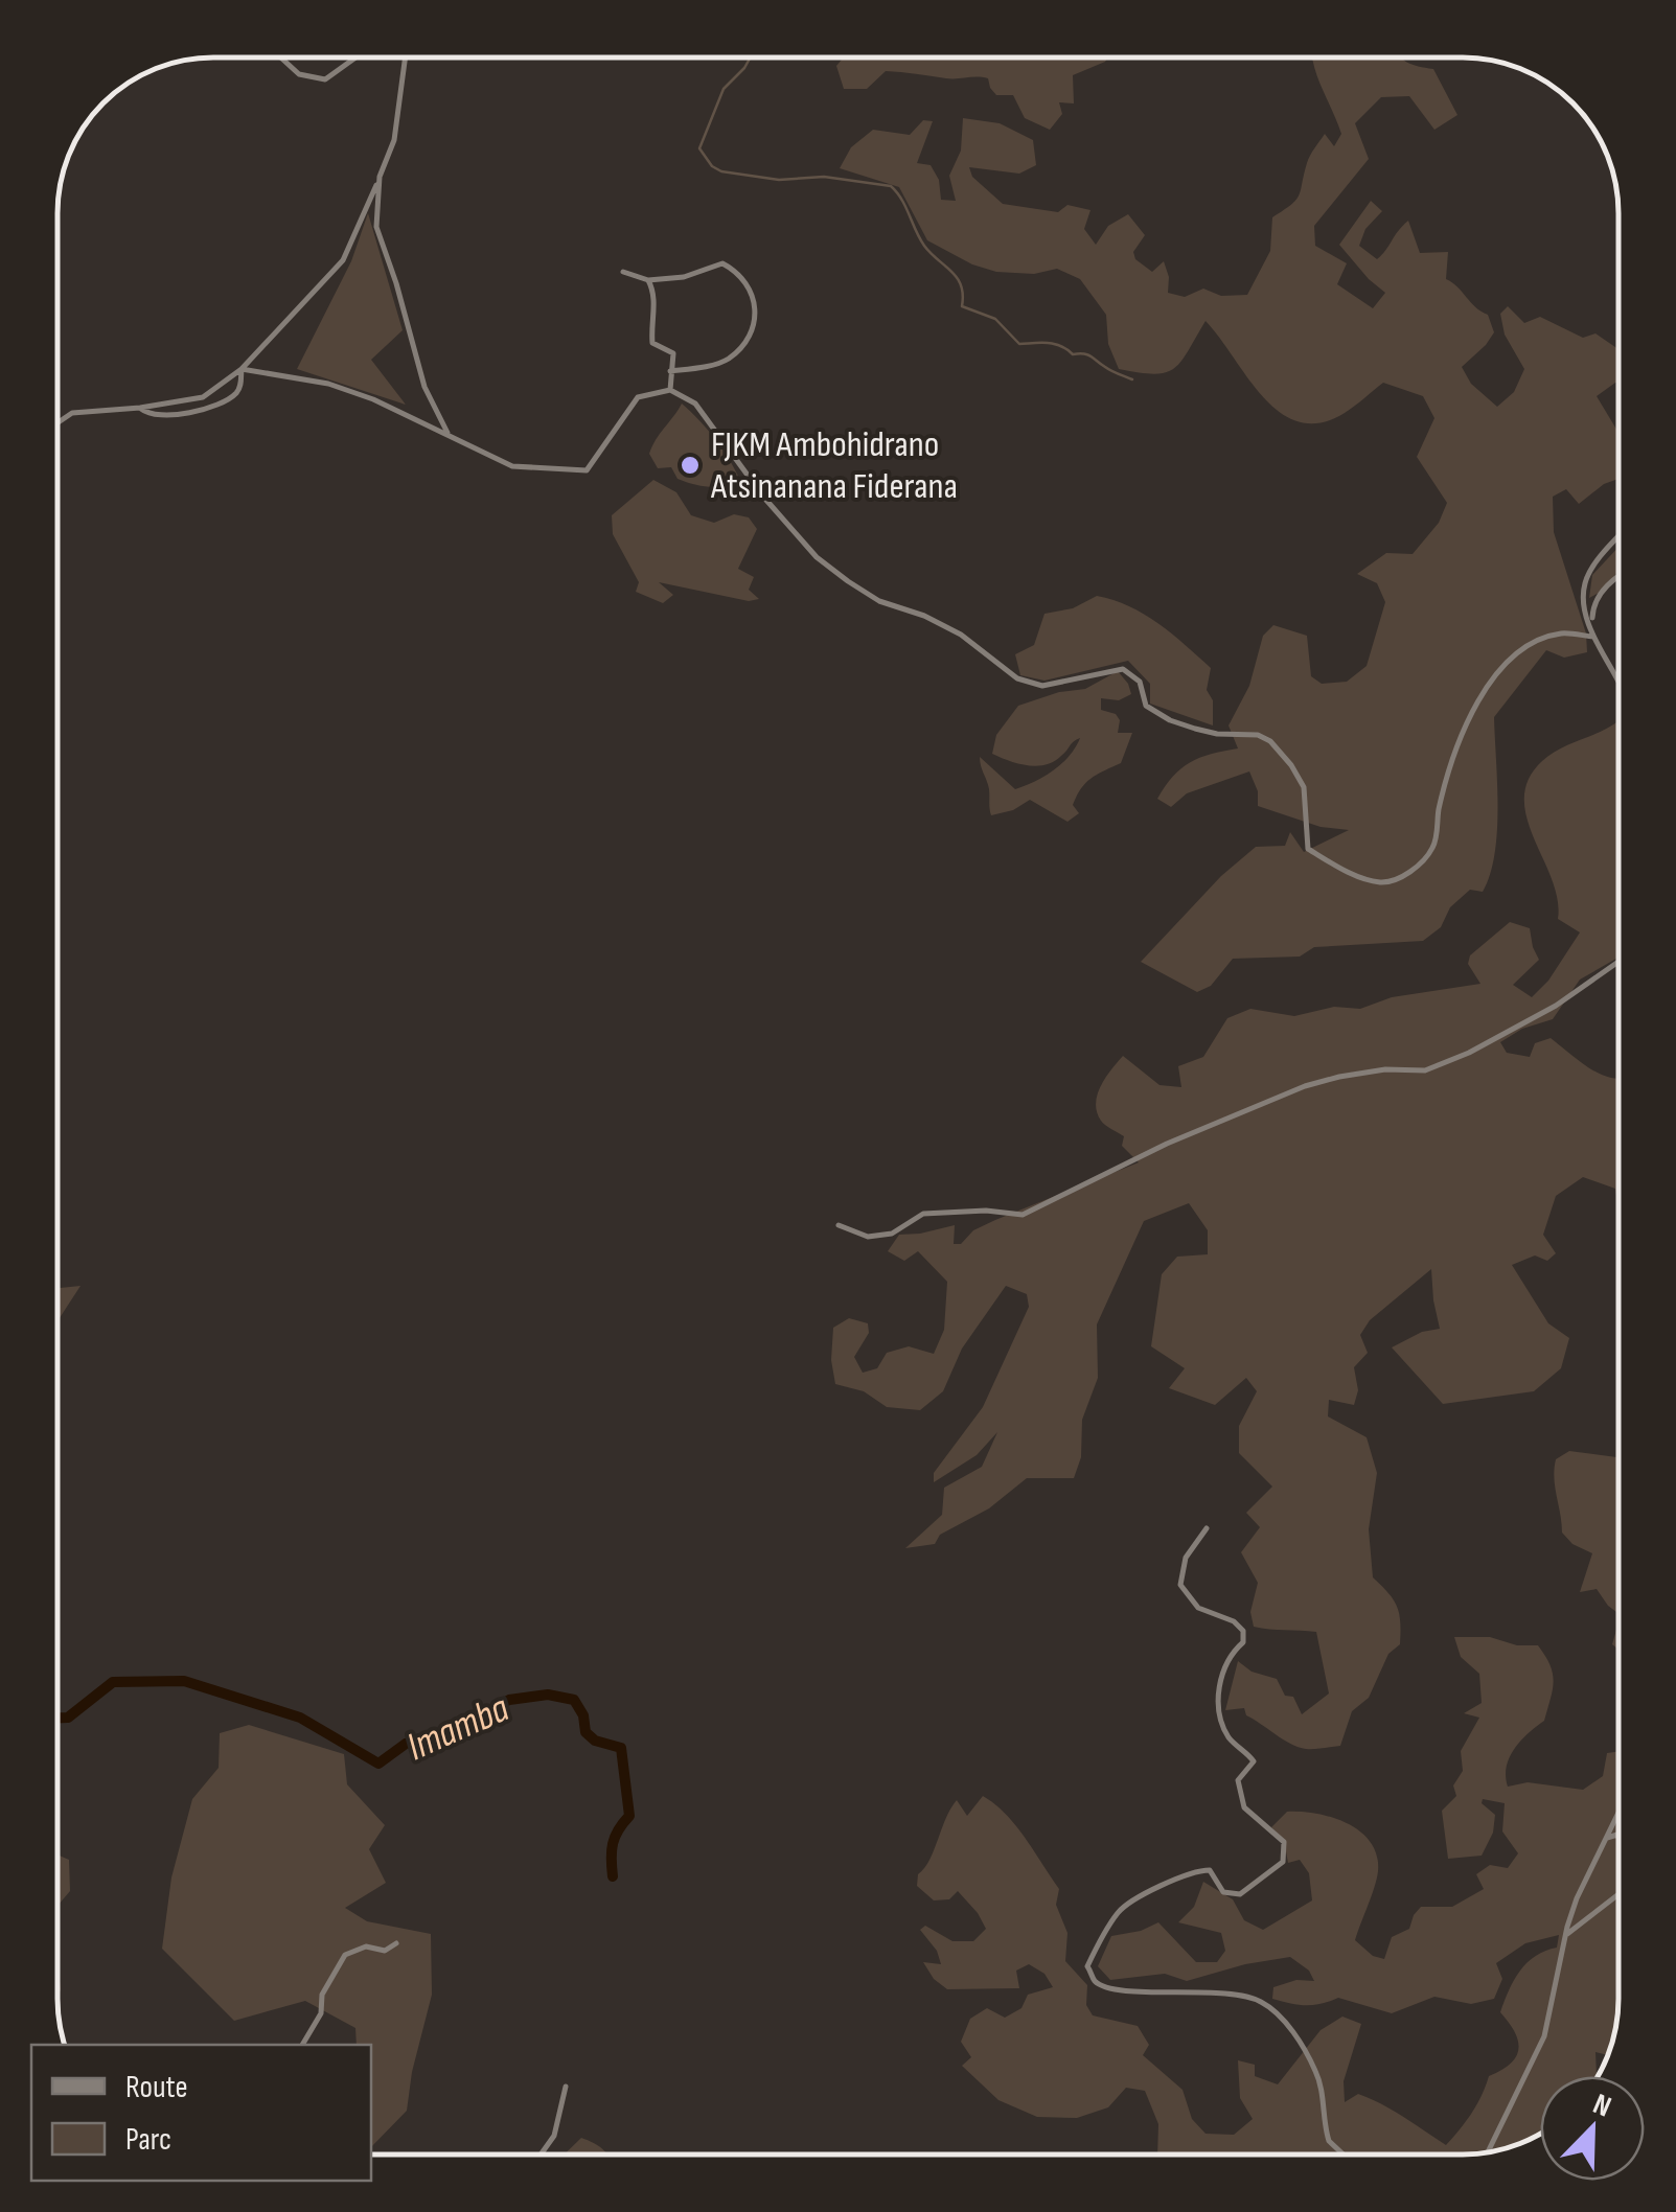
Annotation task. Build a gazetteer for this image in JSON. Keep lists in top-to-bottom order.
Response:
{
  "water": ["Imamba"],
  "places": ["FJKM Ambohidrano Atsinanana Fiderana"],
  "legend": ["Route", "Parc"],
  "north": "top right"
}
